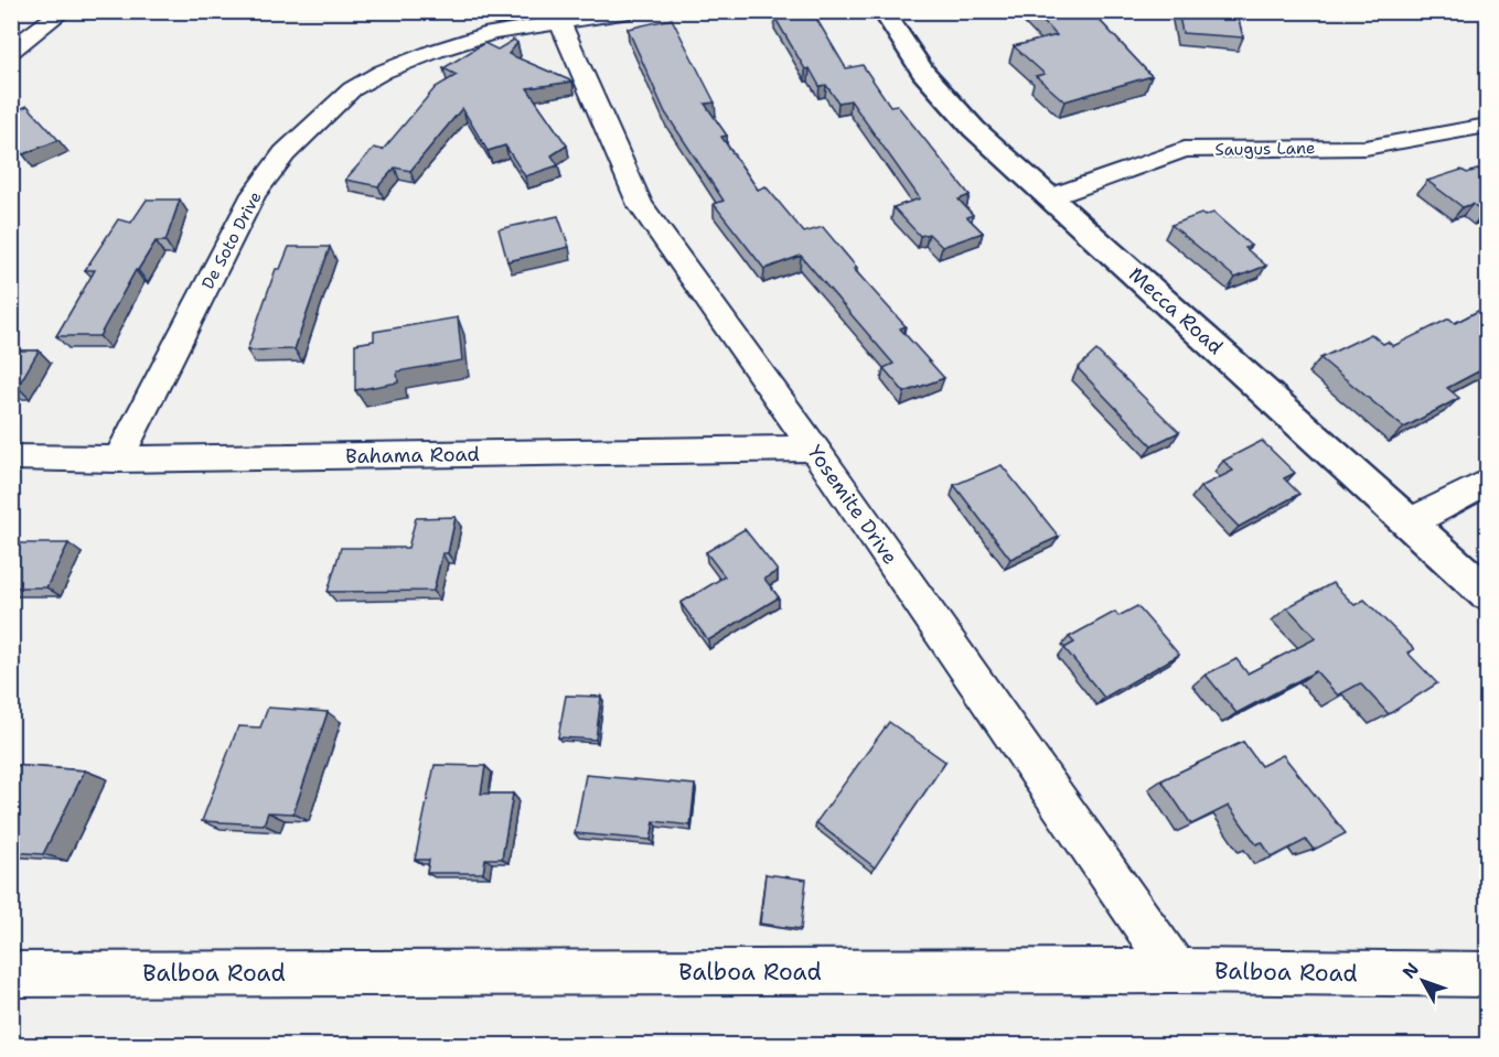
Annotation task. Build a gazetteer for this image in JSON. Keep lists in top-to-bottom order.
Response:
{
  "streets": {
    "street": [
      "Saugus Lane",
      "De Soto Drive",
      "Mecca Road",
      "Bahama Road",
      "Yosemite Drive",
      "Balboa Road"
    ]
  },
  "crossings": [
    ["Saugus Lane", "Mecca Road"],
    ["De Soto Drive", "Bahama Road"],
    ["De Soto Drive", "Yosemite Drive"],
    ["Bahama Road", "Yosemite Drive"],
    ["Yosemite Drive", "Balboa Road"]
  ],
  "north": "top left"
}
